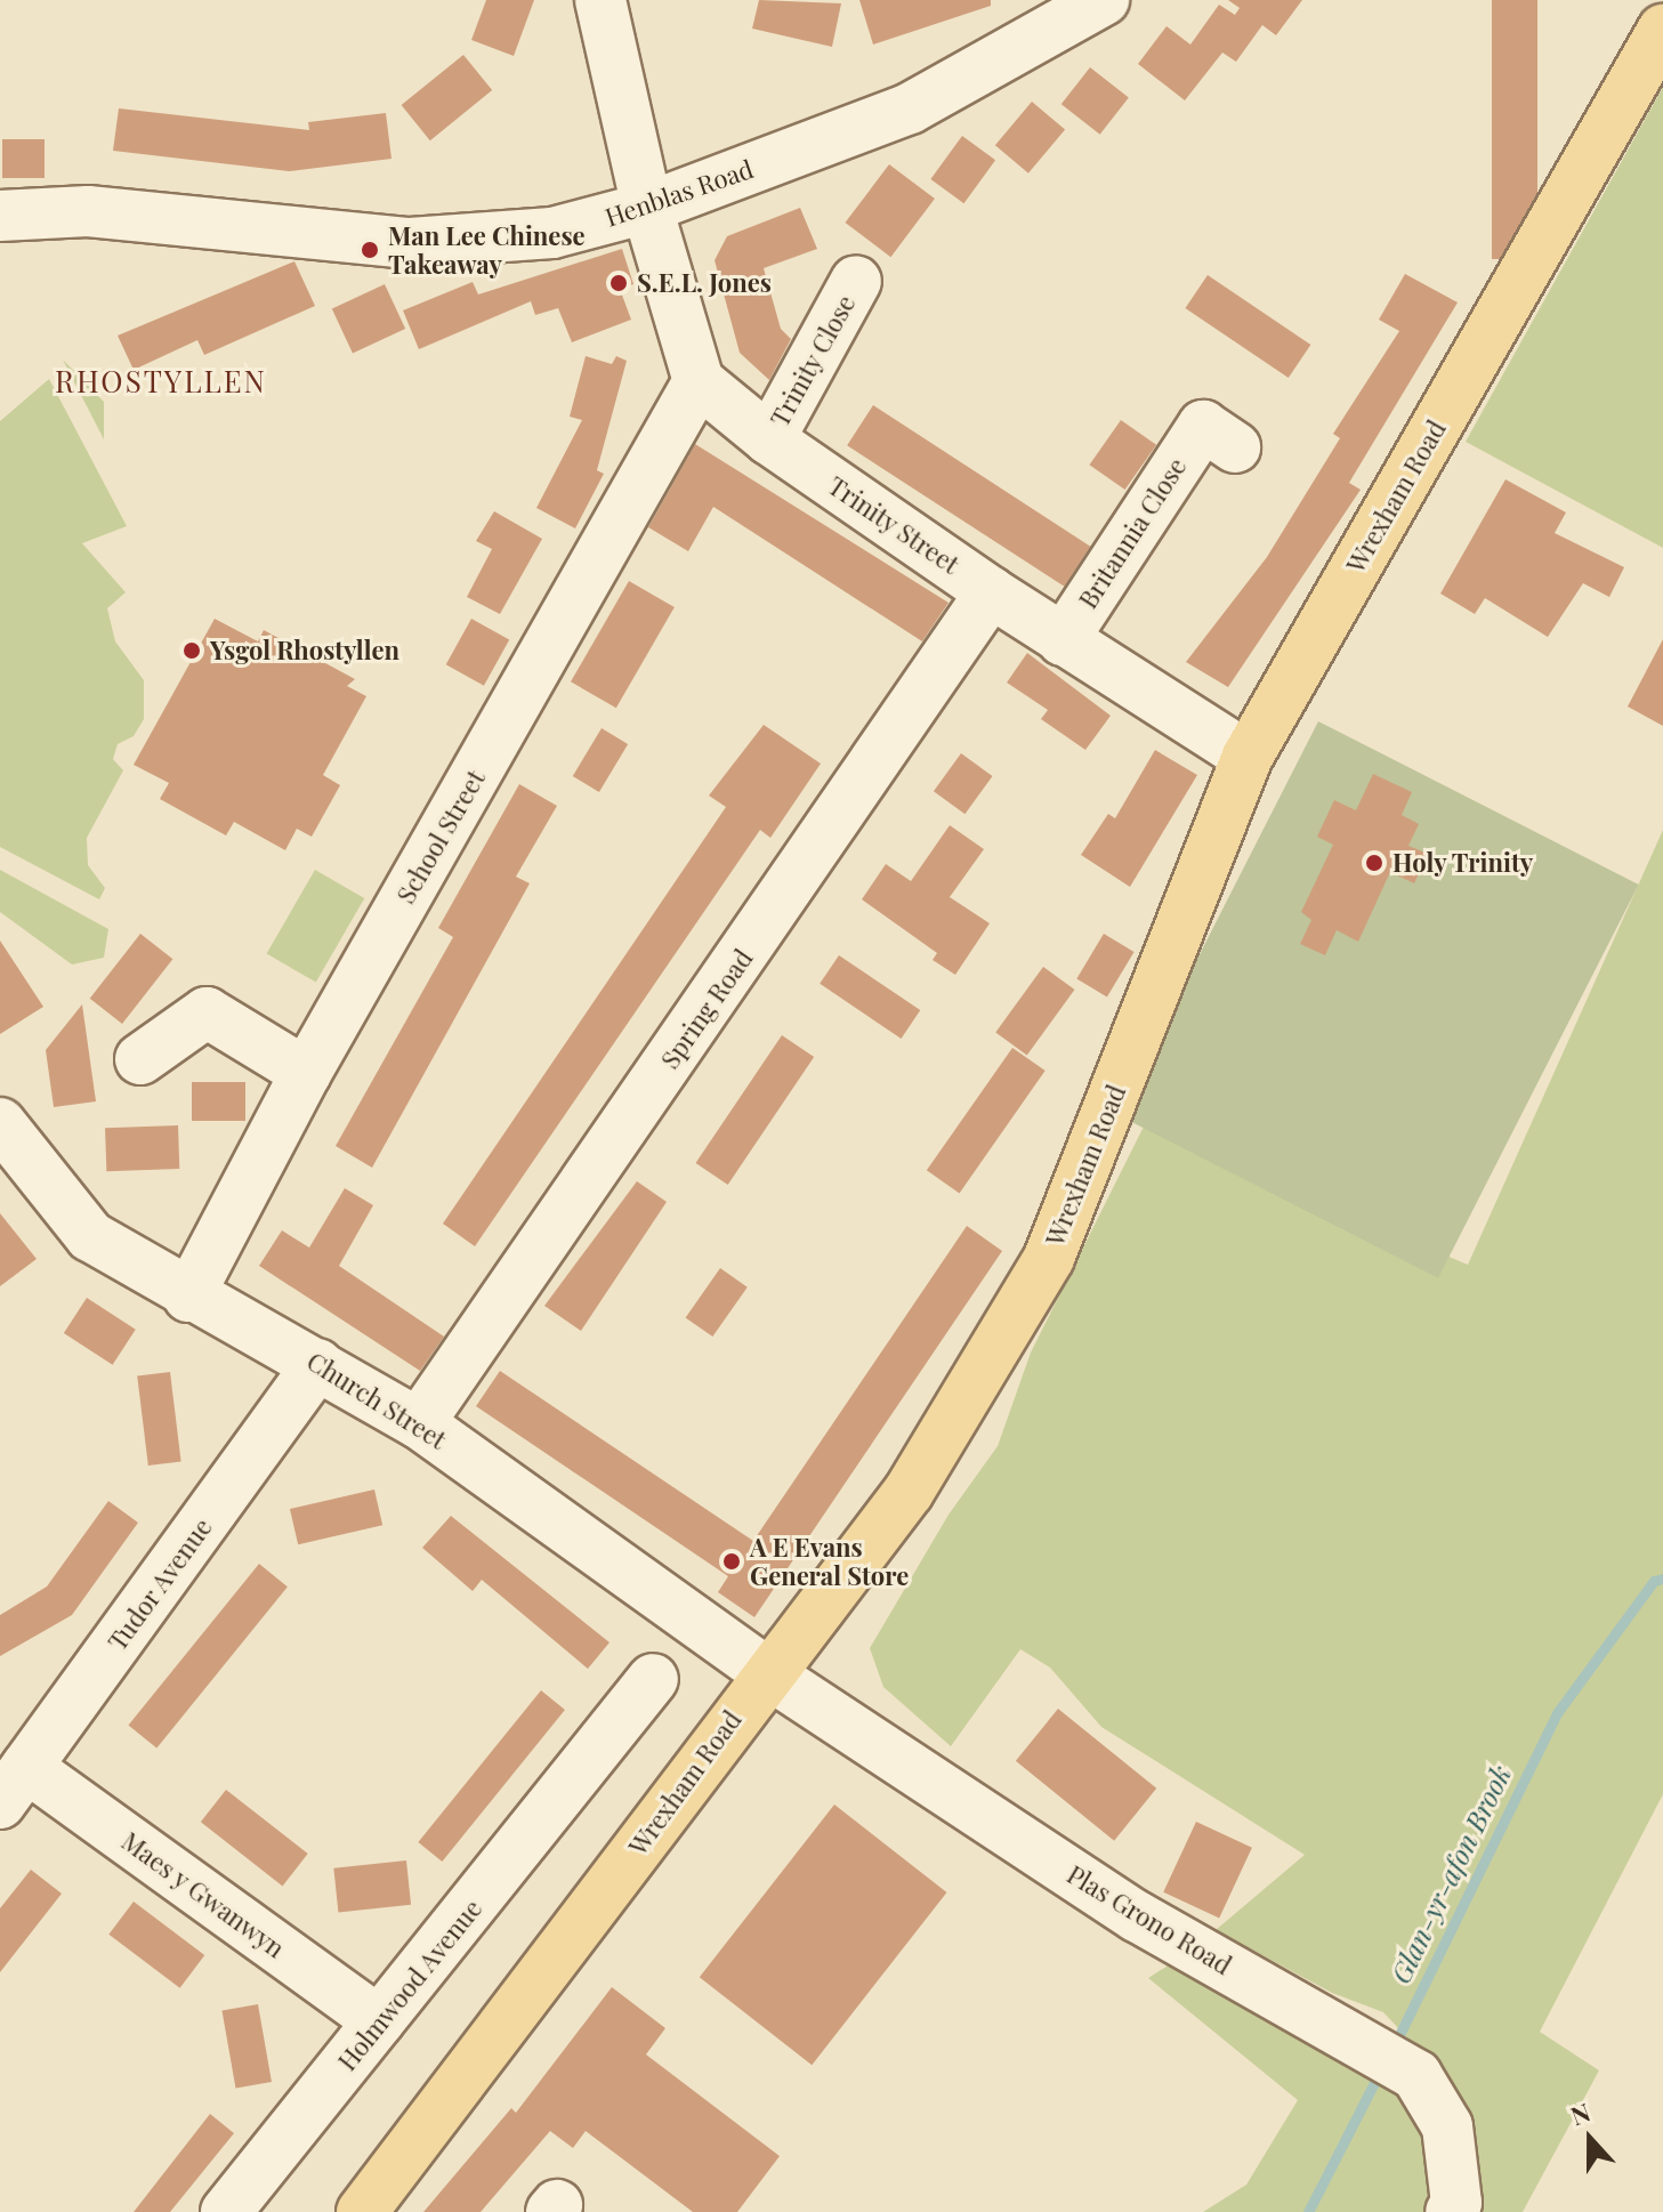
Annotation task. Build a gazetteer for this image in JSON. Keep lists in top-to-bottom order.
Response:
{
  "streets": {
    "main road": ["Wrexham Road"],
    "street": [
      "Henblas Road",
      "Trinity Close",
      "Trinity Street",
      "Britannia Close",
      "School Street",
      "Spring Road",
      "Church Street",
      "Tudor Avenue",
      "Maes y Gwanwyn",
      "Plas Grono Road",
      "Holmwood Avenue"
    ]
  },
  "crossings": [
    ["Trinity Close", "Trinity Street"],
    ["Wrexham Road", "Trinity Street"],
    ["Wrexham Road", "Church Street"],
    ["Wrexham Road", "Plas Grono Road"],
    ["Trinity Street", "Britannia Close"],
    ["Trinity Street", "School Street"],
    ["Trinity Street", "Spring Road"],
    ["School Street", "Church Street"],
    ["Spring Road", "Church Street"],
    ["Church Street", "Tudor Avenue"],
    ["Church Street", "Plas Grono Road"],
    ["Tudor Avenue", "Maes y Gwanwyn"],
    ["Maes y Gwanwyn", "Holmwood Avenue"]
  ],
  "districts": ["RHOSTYLLEN"],
  "water": ["Glan-yr-afon Brook"],
  "places": [
    "Man Lee Chinese Takeaway",
    "S.E.L. Jones",
    "Ysgol Rhostyllen",
    "Holy Trinity",
    "A E Evans General Store"
  ],
  "north": "top"
}
